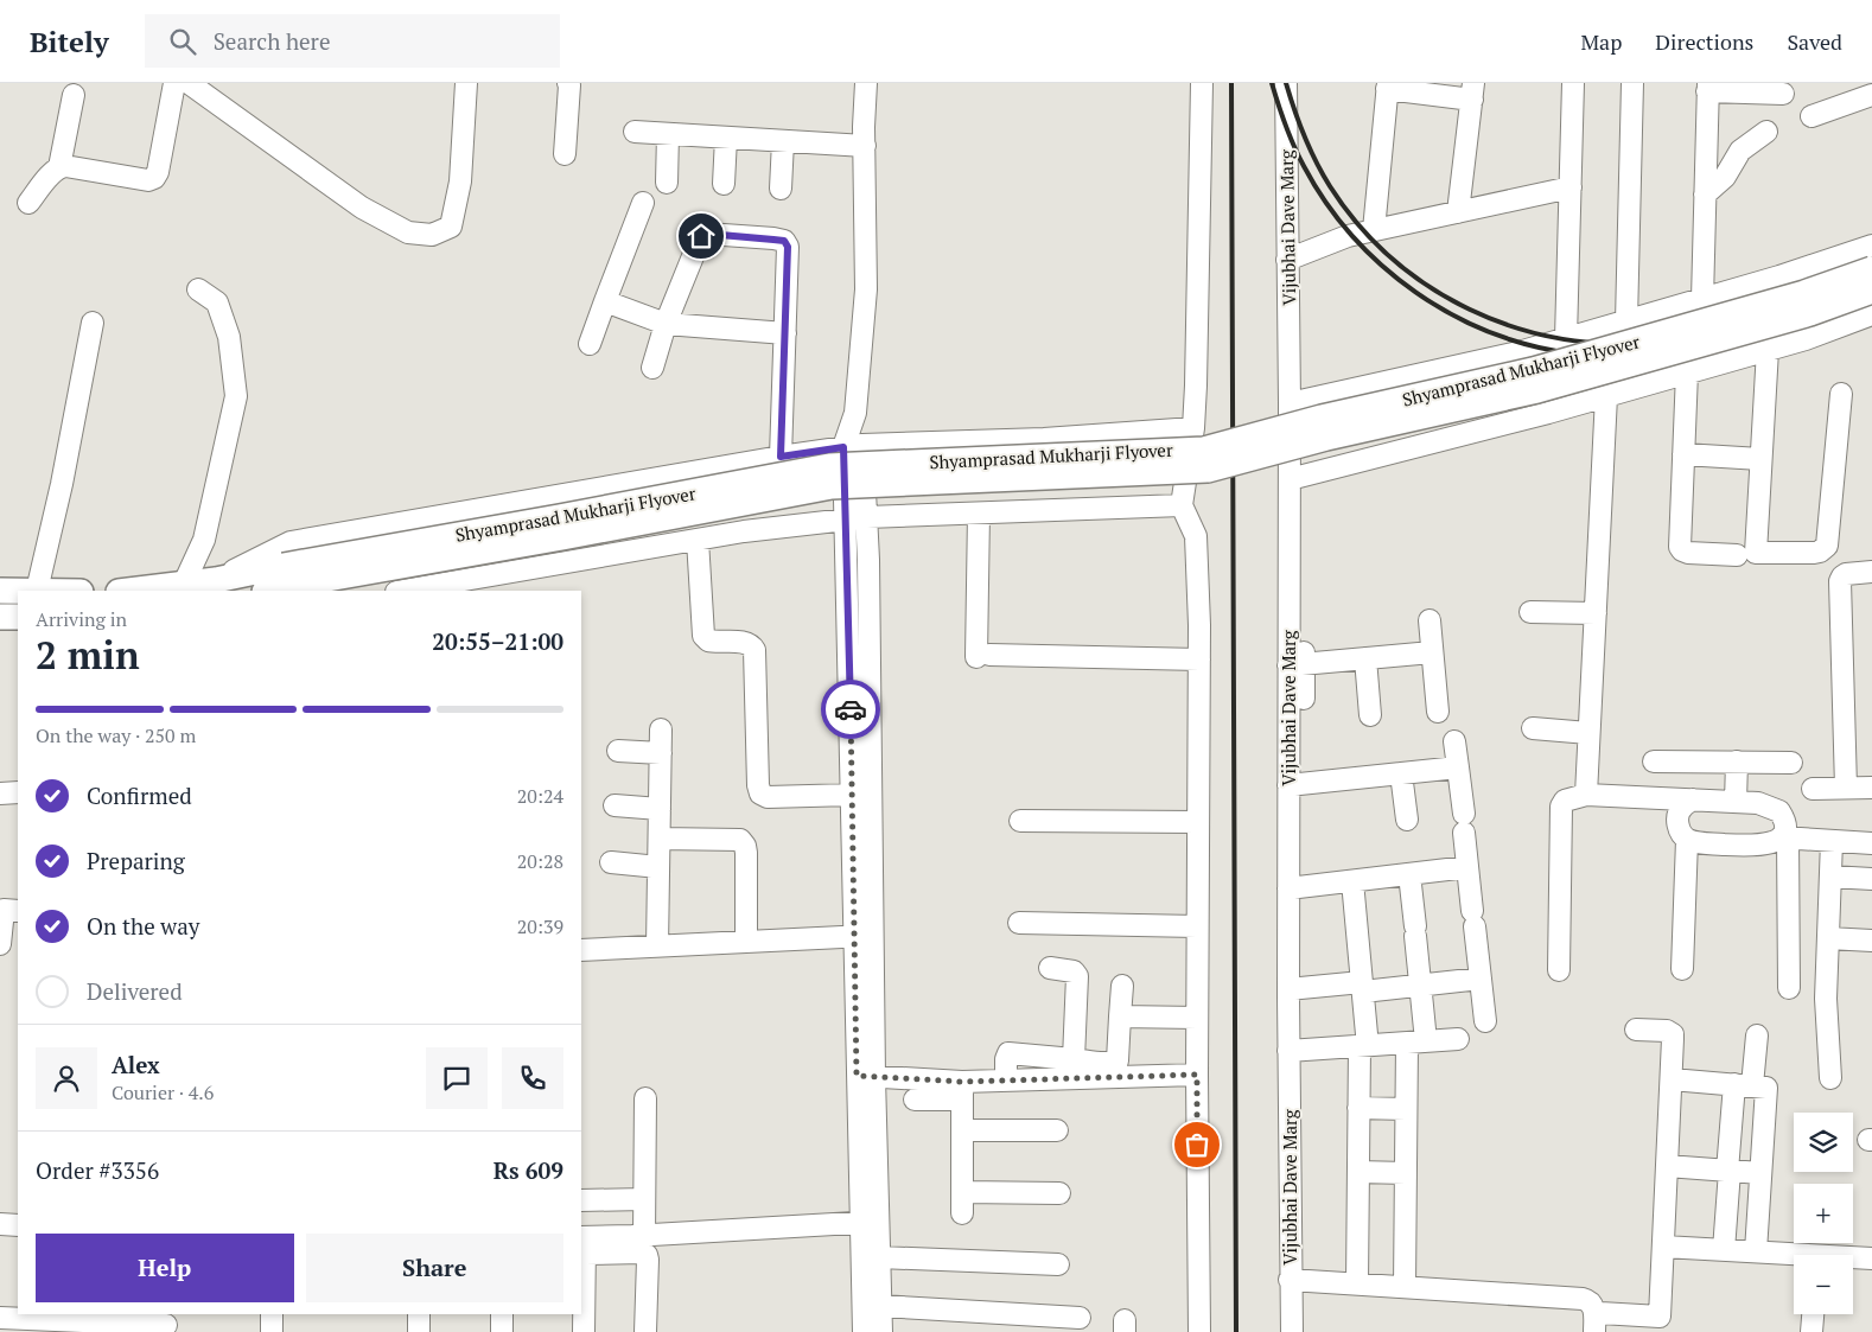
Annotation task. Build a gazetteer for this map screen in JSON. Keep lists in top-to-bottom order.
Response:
{
  "streets": {
    "main road": ["Shyamprasad Mukharji Flyover"],
    "street": ["Vijubhai Dave Marg"]
  },
  "page": {
    "header": "Bitely",
    "search": "Search here",
    "nav": ["Map", "Directions", "Saved"],
    "heading": ["2 min", "Arriving in", "20:55–21:00"],
    "panel": [
      "Alex",
      "Courier · 4.6",
      "Order #3356",
      "Rs 609"
    ],
    "bar": "On the way · 250 m",
    "list": [
      ["Confirmed", "20:24"],
      ["Preparing", "20:28"],
      ["On the way", "20:39"],
      "Delivered"
    ],
    "map_buttons": ["+", "−"],
    "buttons": ["Help", "Share"]
  }
}
